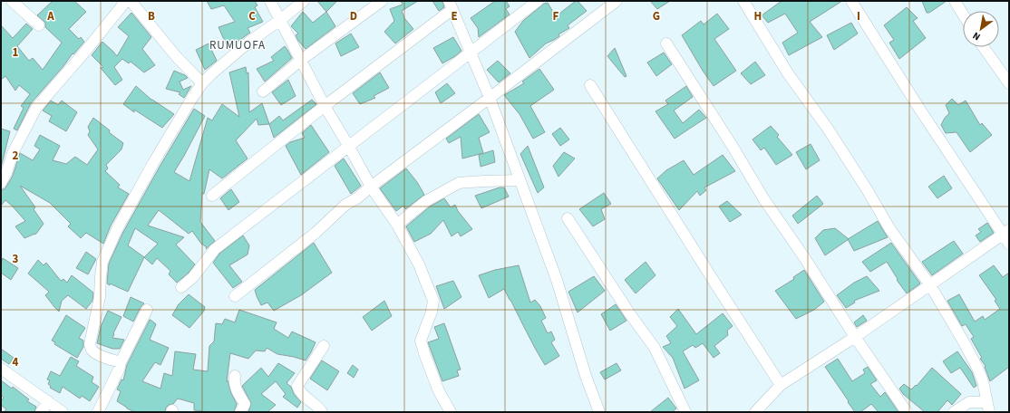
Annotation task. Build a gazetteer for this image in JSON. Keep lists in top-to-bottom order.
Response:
{
  "districts": ["RUMUOFA"],
  "north": "bottom left",
  "grid": {
    "columns": [
      "A",
      "B",
      "C",
      "D",
      "E",
      "F",
      "G",
      "H",
      "I"
    ],
    "rows": [
      "1",
      "2",
      "3",
      "4"
    ]
  }
}
